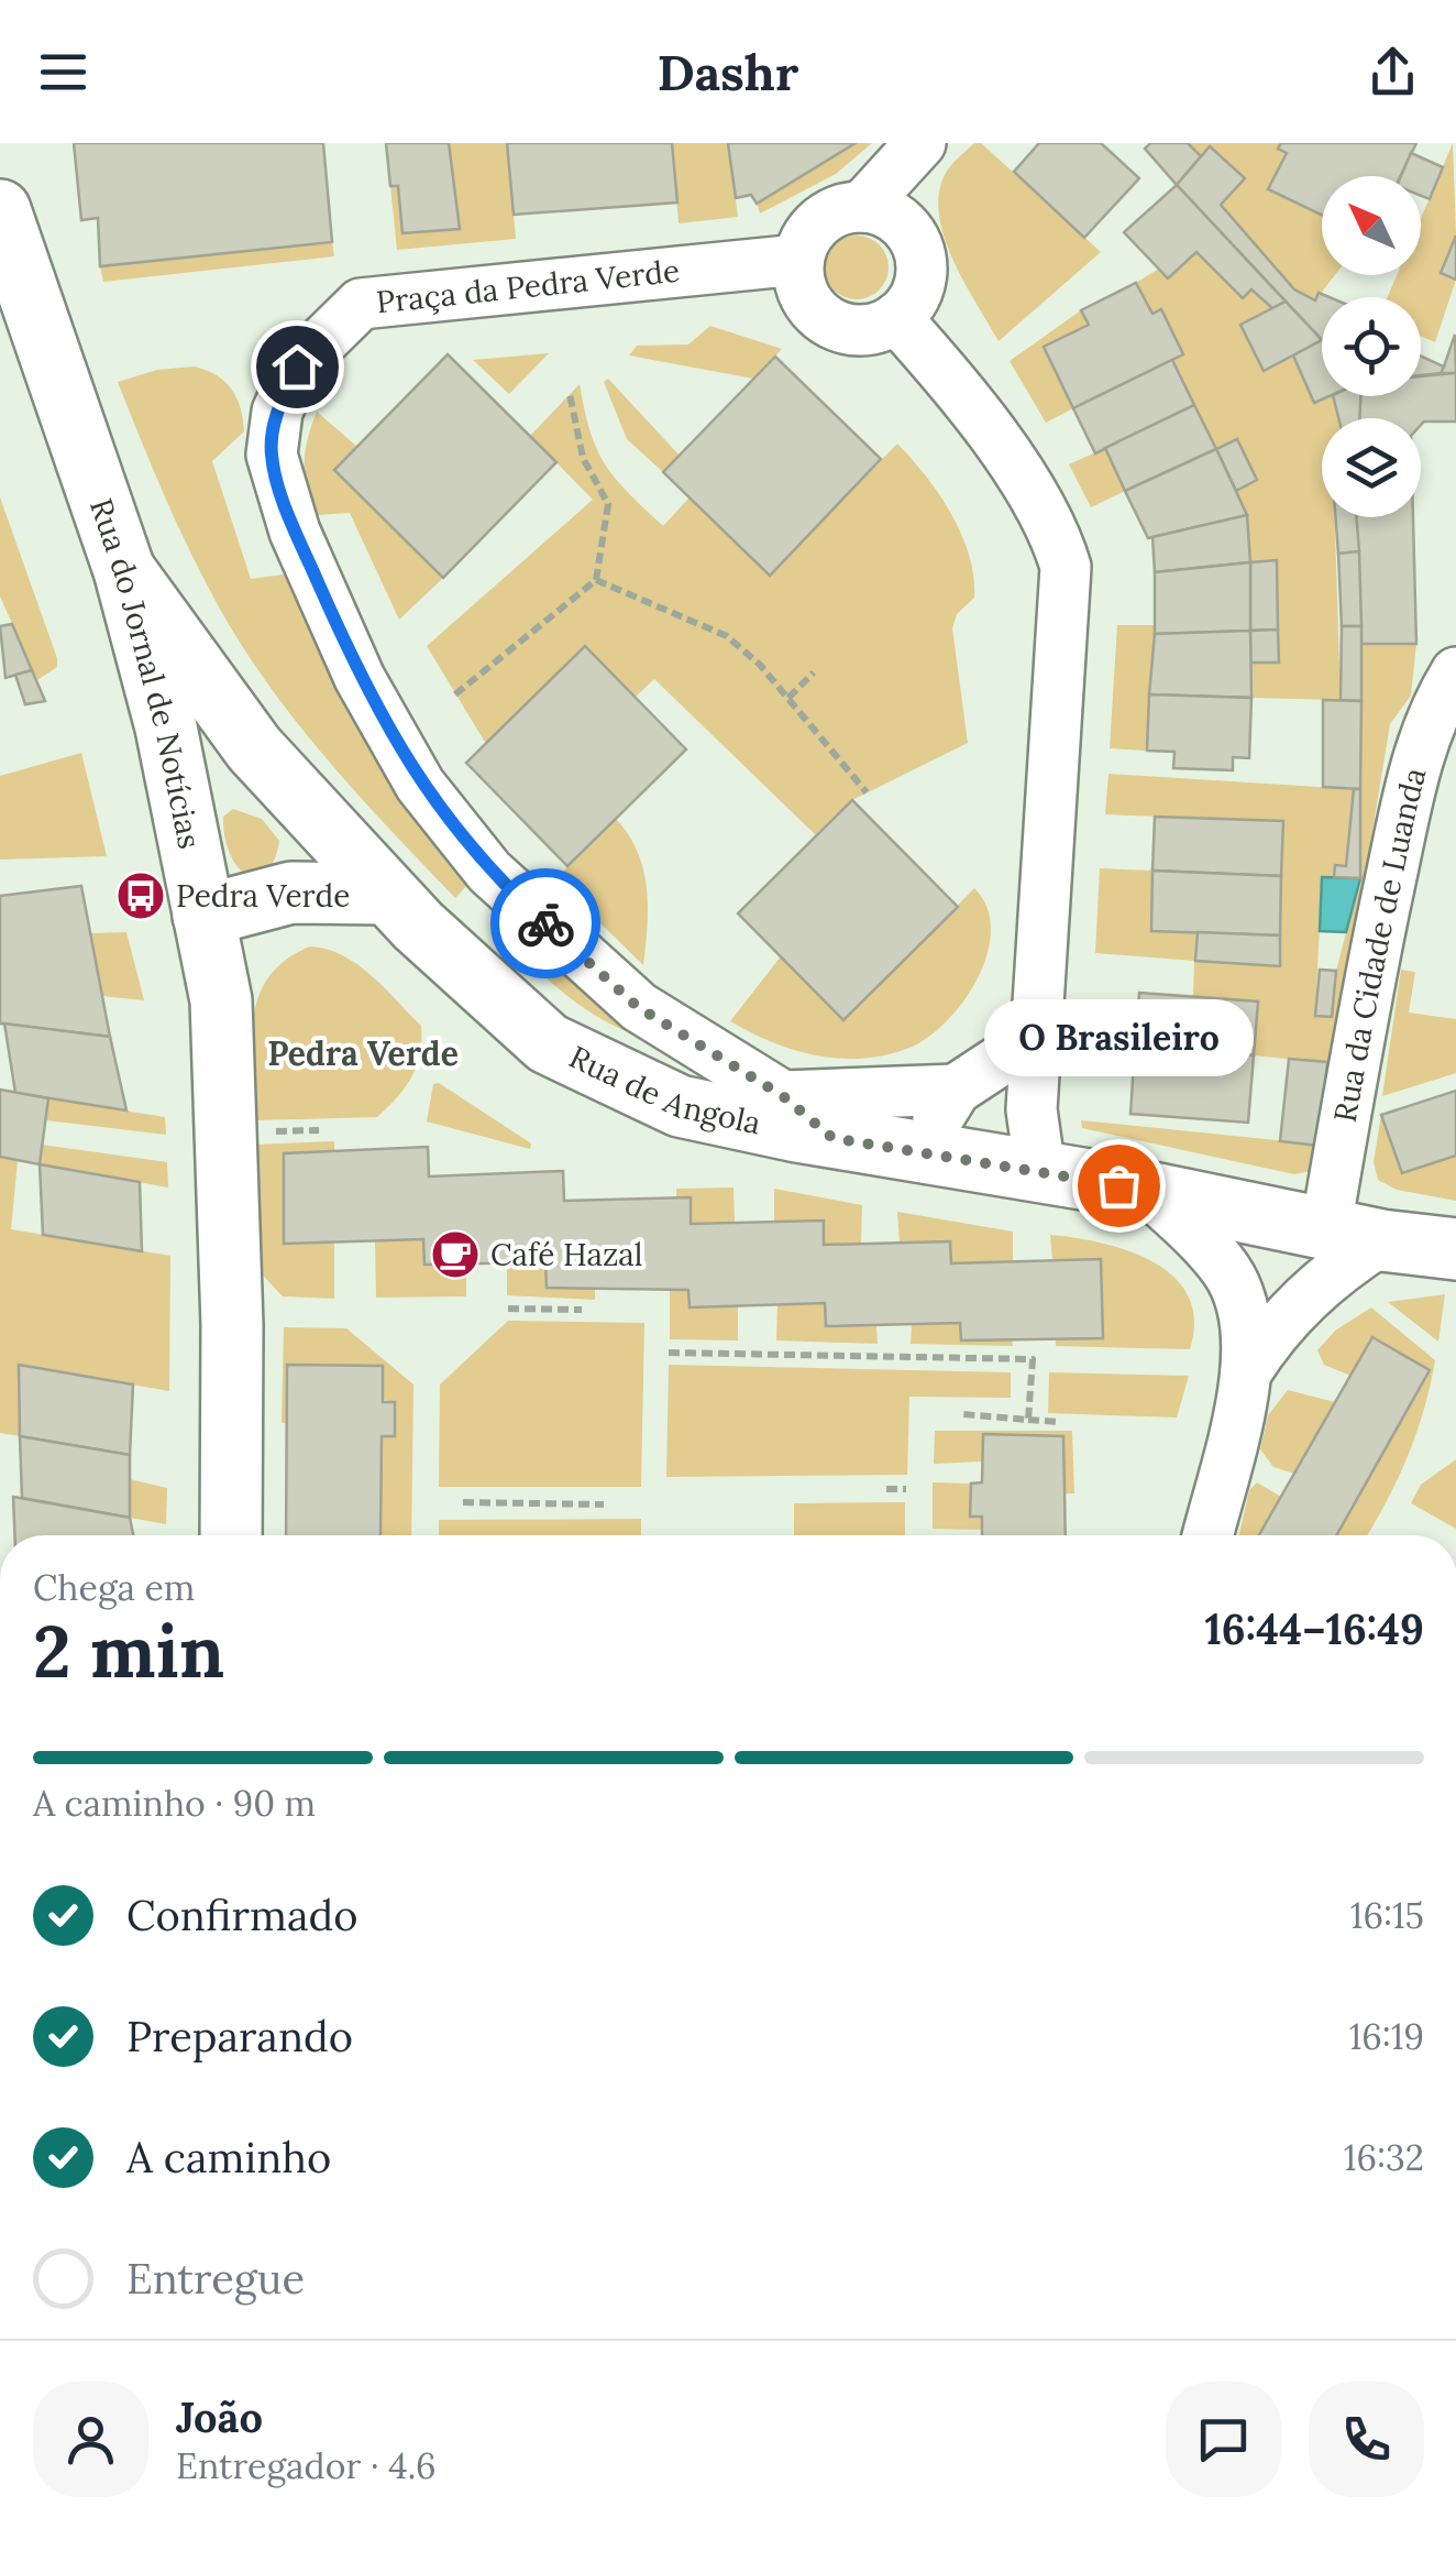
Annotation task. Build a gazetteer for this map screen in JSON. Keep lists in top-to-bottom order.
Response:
{
  "streets": {
    "street": [
      "Praça da Pedra Verde",
      "Rua do Jornal de Notícias",
      "Rua da Cidade de Luanda",
      "Rua de Angola"
    ]
  },
  "crossings": [
    ["Praça da Pedra Verde", "Rua de Angola"],
    ["Rua do Jornal de Notícias", "Rua de Angola"],
    ["Rua da Cidade de Luanda", "Rua de Angola"]
  ],
  "districts": ["Pedra Verde"],
  "places": {
    "bus stop": ["Pedra Verde"],
    "other": ["O Brasileiro"],
    "cafe": ["Café Hazal"]
  },
  "north": "top left",
  "page": {
    "header": "Dashr",
    "bubble": "O Brasileiro",
    "heading": ["2 min", "Chega em", "16:44–16:49"],
    "panel": ["João", "Entregador · 4.6"],
    "bar": "A caminho · 90 m",
    "list": [
      ["Confirmado", "16:15"],
      ["Preparando", "16:19"],
      ["A caminho", "16:32"],
      "Entregue"
    ]
  }
}
